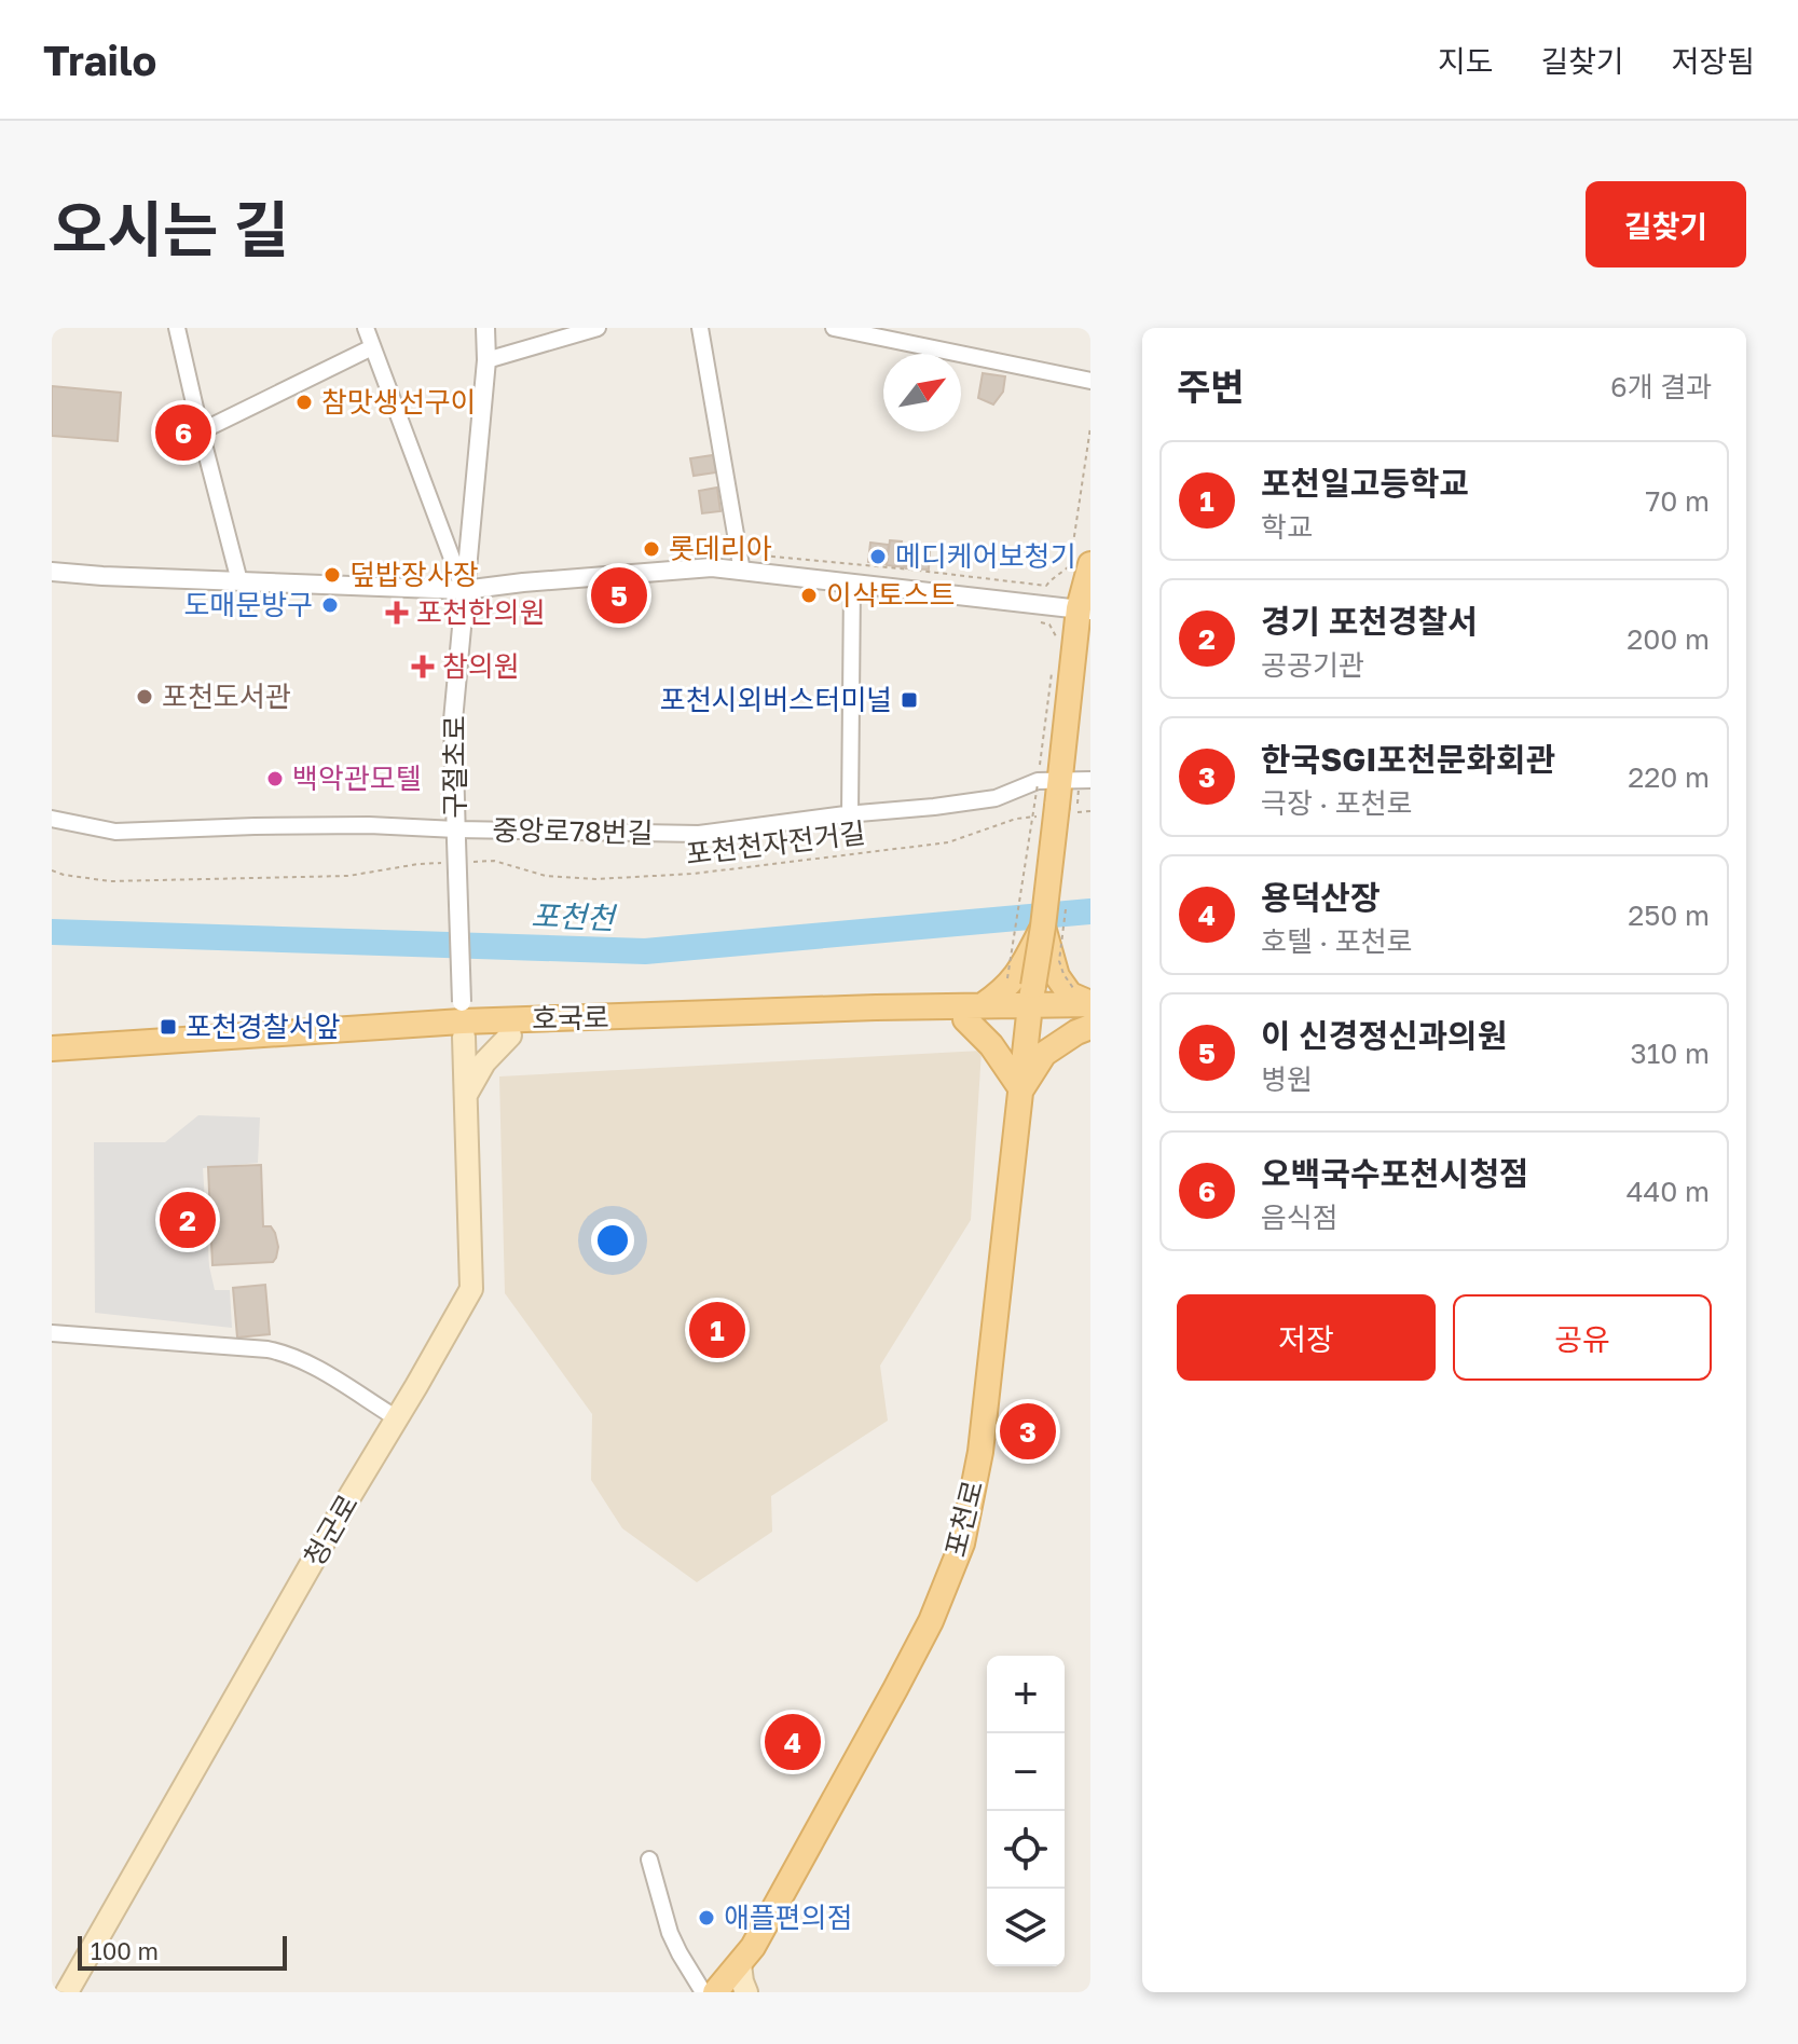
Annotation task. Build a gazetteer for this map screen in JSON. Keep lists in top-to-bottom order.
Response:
{
  "streets": {
    "main road": ["호국로", "포천로", "청군로"],
    "street": ["구절초로", "중앙로78번길"],
    "path": ["포천천자전거길"]
  },
  "crossings": [
    ["구절초로", "중앙로78번길"],
    ["구절초로", "호국로"],
    ["구절초로", "청군로"],
    ["포천천자전거길", "포천로"],
    ["호국로", "포천로"],
    ["호국로", "청군로"]
  ],
  "water": ["포천천"],
  "places": {
    "other": [
      "참맛생선구이",
      "롯데리아",
      "메디케어보청기",
      "덮밥장사장",
      "이삭토스트",
      "도매문방구",
      "포천도서관",
      "백악관모텔",
      "애플편의점"
    ],
    "health": ["포천한의원", "참의원"],
    "transit": ["포천시외버스터미널", "포천경찰서앞"]
  },
  "scale_bar": "100 m",
  "north": "top right",
  "page": {
    "header": "Trailo",
    "nav": ["지도", "길찾기", "저장됨"],
    "title": "오시는 길",
    "buttons": [
      "길찾기",
      ["저장", "공유"]
    ],
    "heading": ["주변", "6개 결과"],
    "pins": [
      "6",
      "5",
      "2",
      "1",
      "3",
      "4"
    ],
    "list": [
      {
        "mark": "1",
        "name": "포천일고등학교",
        "note": "학교",
        "value": "70 m"
      },
      {
        "mark": "2",
        "name": "경기 포천경찰서",
        "note": "공공기관",
        "value": "200 m"
      },
      {
        "mark": "3",
        "name": "한국SGI포천문화회관",
        "note": "극장 · 포천로",
        "value": "220 m"
      },
      {
        "mark": "4",
        "name": "용덕산장",
        "note": "호텔 · 포천로",
        "value": "250 m"
      },
      {
        "mark": "5",
        "name": "이 신경정신과의원",
        "note": "병원",
        "value": "310 m"
      },
      {
        "mark": "6",
        "name": "오백국수포천시청점",
        "note": "음식점",
        "value": "440 m"
      }
    ],
    "map_buttons": ["+", "−"],
    "scale": "100 m"
  }
}
